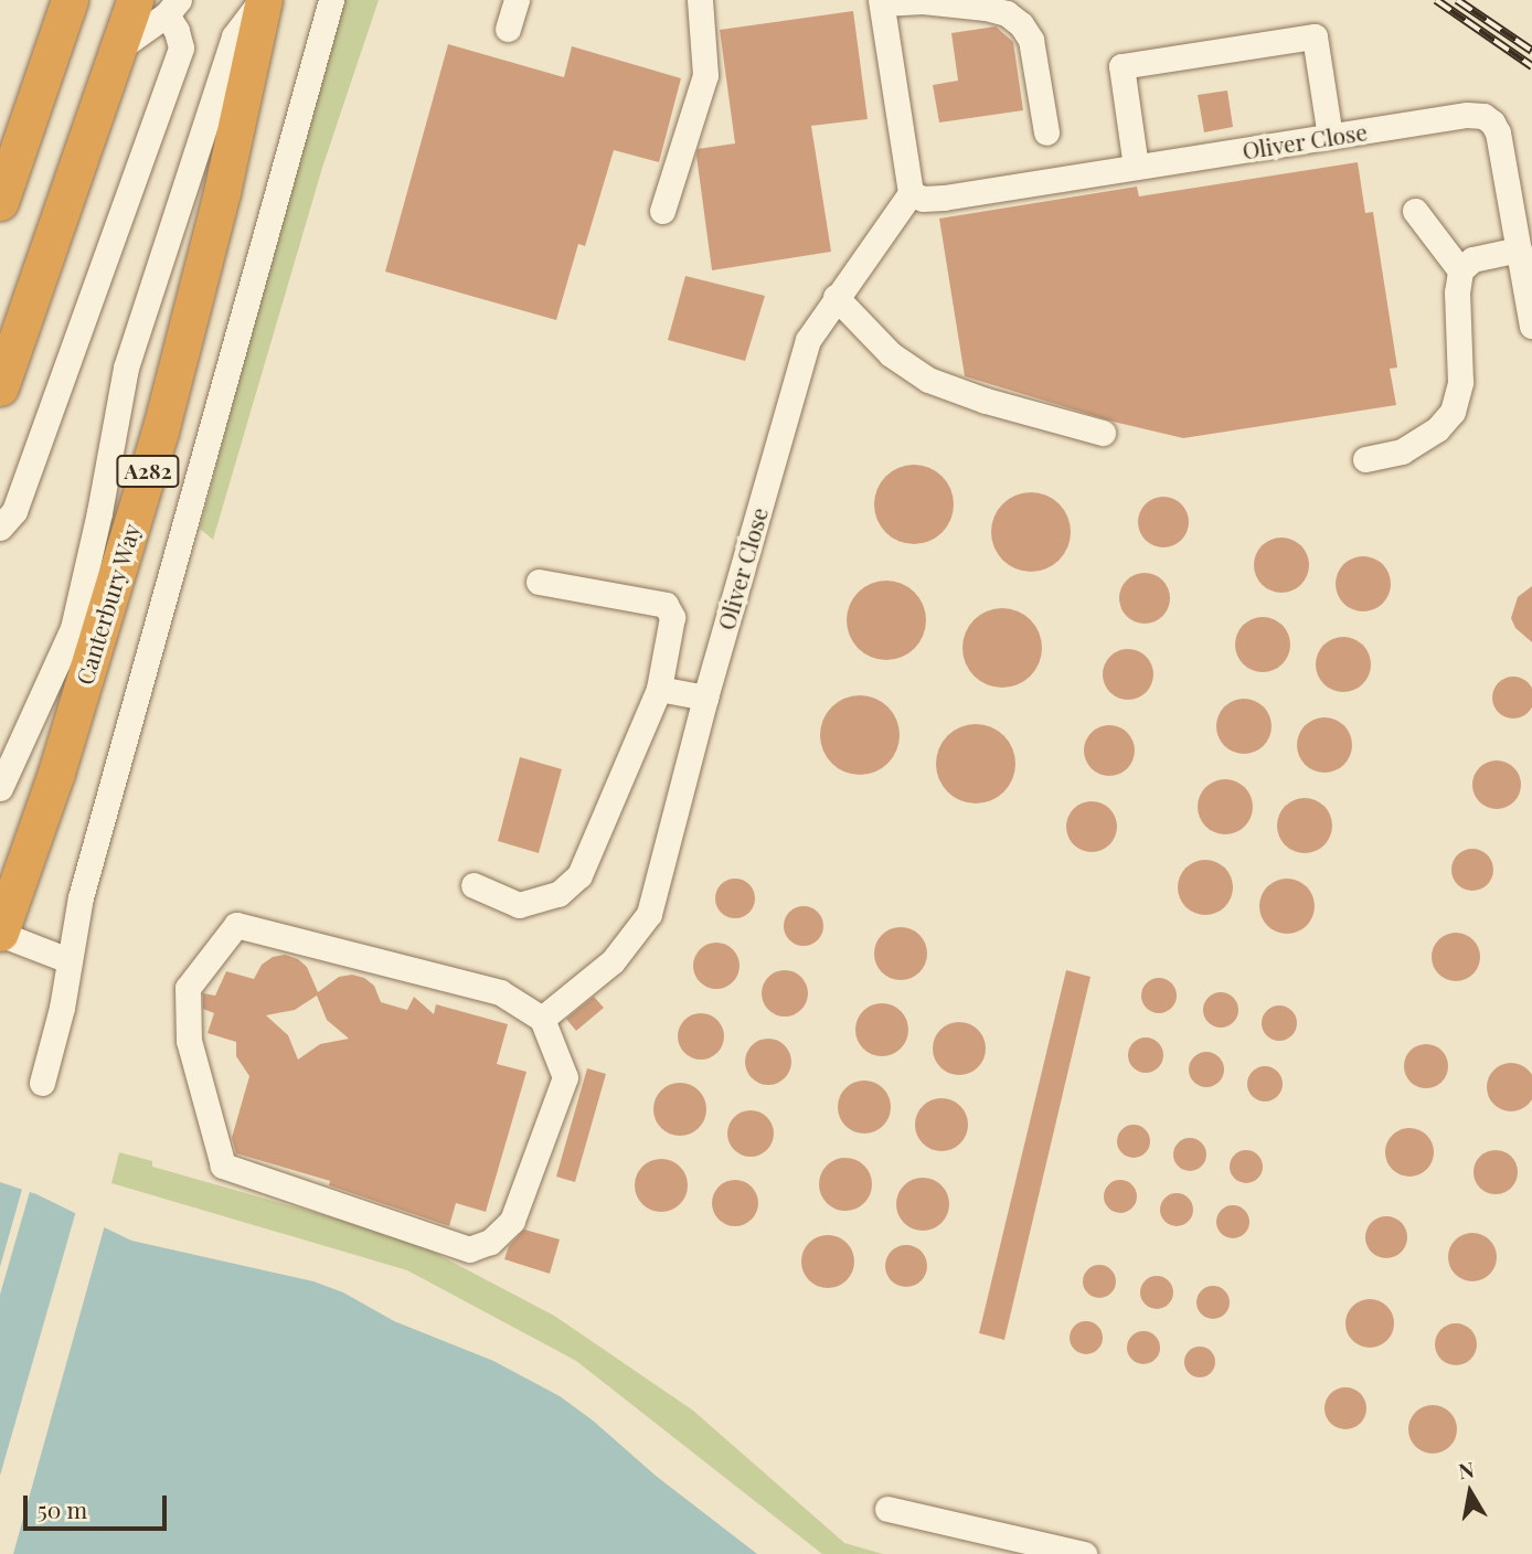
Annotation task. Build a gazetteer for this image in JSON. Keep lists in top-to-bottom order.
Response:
{
  "streets": {
    "highway": ["A282", "Canterbury Way"],
    "street": ["Oliver Close"]
  },
  "scale_bar": "50 m",
  "north": "top"
}
